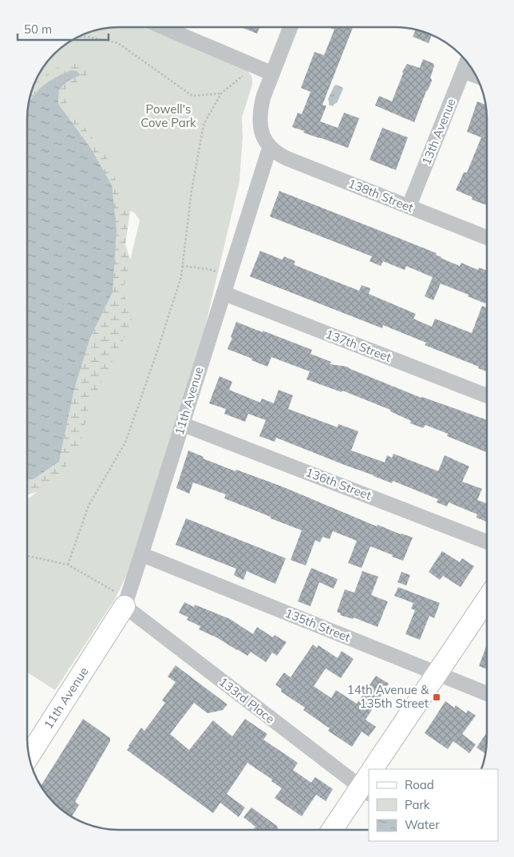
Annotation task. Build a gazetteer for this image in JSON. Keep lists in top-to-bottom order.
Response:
{
  "streets": {
    "street": [
      "13th Avenue",
      "138th Street",
      "137th Street",
      "11th Avenue",
      "136th Street",
      "135th Street",
      "133rd Place"
    ]
  },
  "crossings": [
    ["13th Avenue", "138th Street"],
    ["138th Street", "11th Avenue"],
    ["137th Street", "11th Avenue"],
    ["11th Avenue", "136th Street"],
    ["11th Avenue", "135th Street"],
    ["11th Avenue", "133rd Place"]
  ],
  "parks": ["Powell's Cove Park"],
  "places": {
    "transit": ["14th Avenue & 135th Street"]
  },
  "legend": ["Road", "Park", "Water"],
  "scale_bar": "50 m"
}
